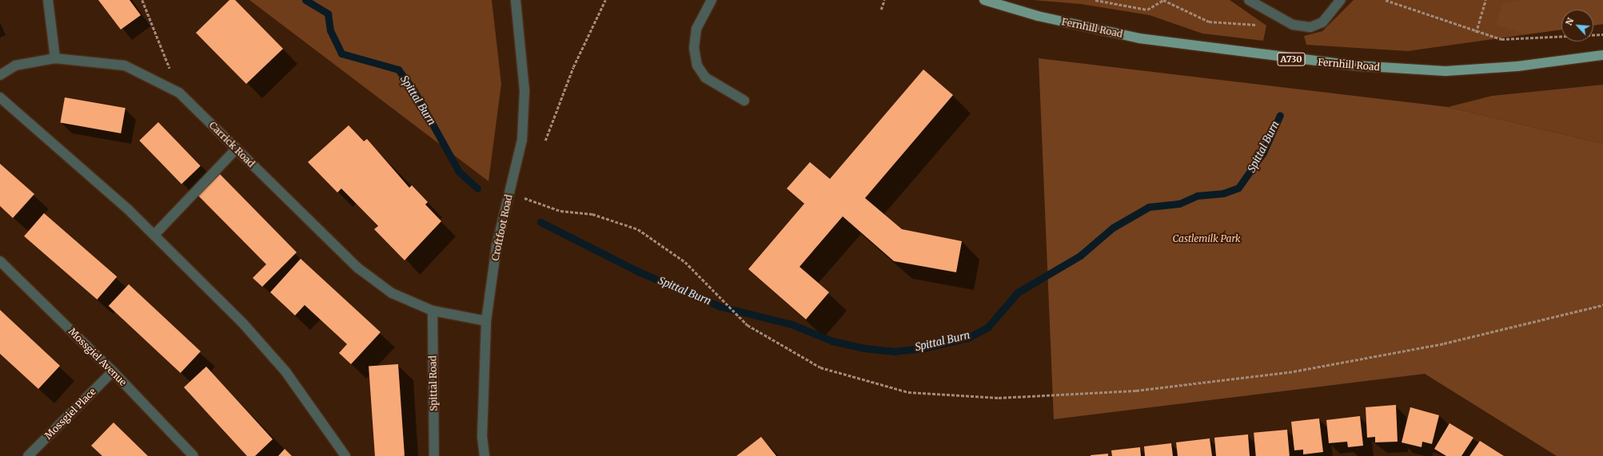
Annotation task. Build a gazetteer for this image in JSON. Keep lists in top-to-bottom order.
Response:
{
  "streets": {
    "main road": ["Fernhill Road", "A730"],
    "street": [
      "Carrick Road",
      "Croftfoot Road",
      "Mossgiel Avenue",
      "Spittal Road",
      "Mossgiel Place"
    ]
  },
  "crossings": [
    ["Carrick Road", "Croftfoot Road"],
    ["Carrick Road", "Spittal Road"],
    ["Mossgiel Avenue", "Mossgiel Place"]
  ],
  "water": ["Spittal Burn"],
  "parks": ["Castlemilk Park"],
  "north": "top left"
}
